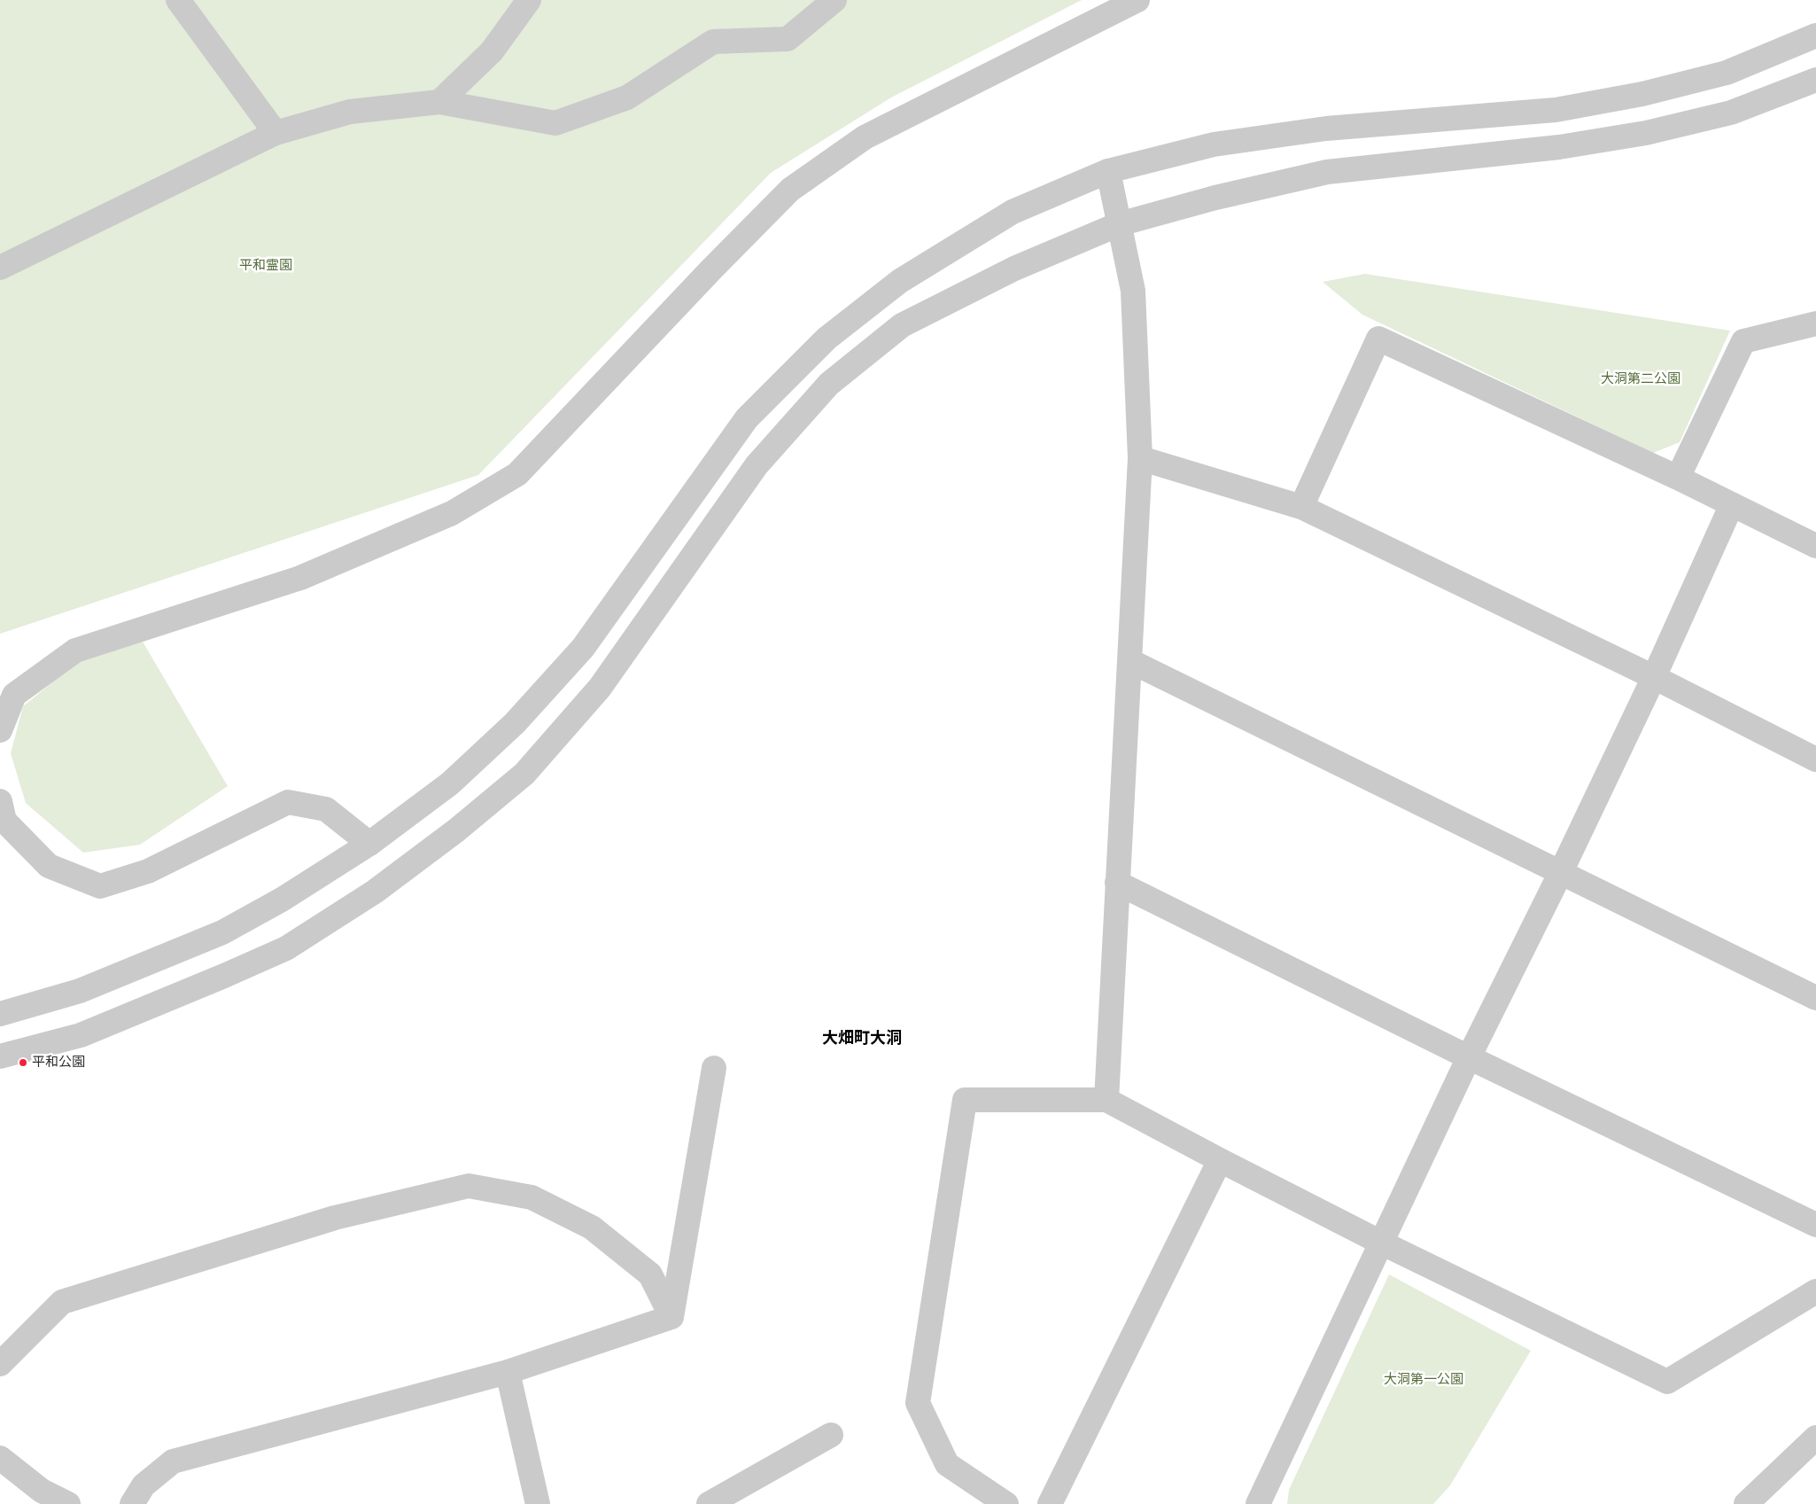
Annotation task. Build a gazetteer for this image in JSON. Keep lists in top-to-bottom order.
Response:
{
  "districts": ["大畑町大洞"],
  "parks": ["平和霊園", "大洞第二公園", "大洞第一公園"],
  "places": ["平和公園"]
}
